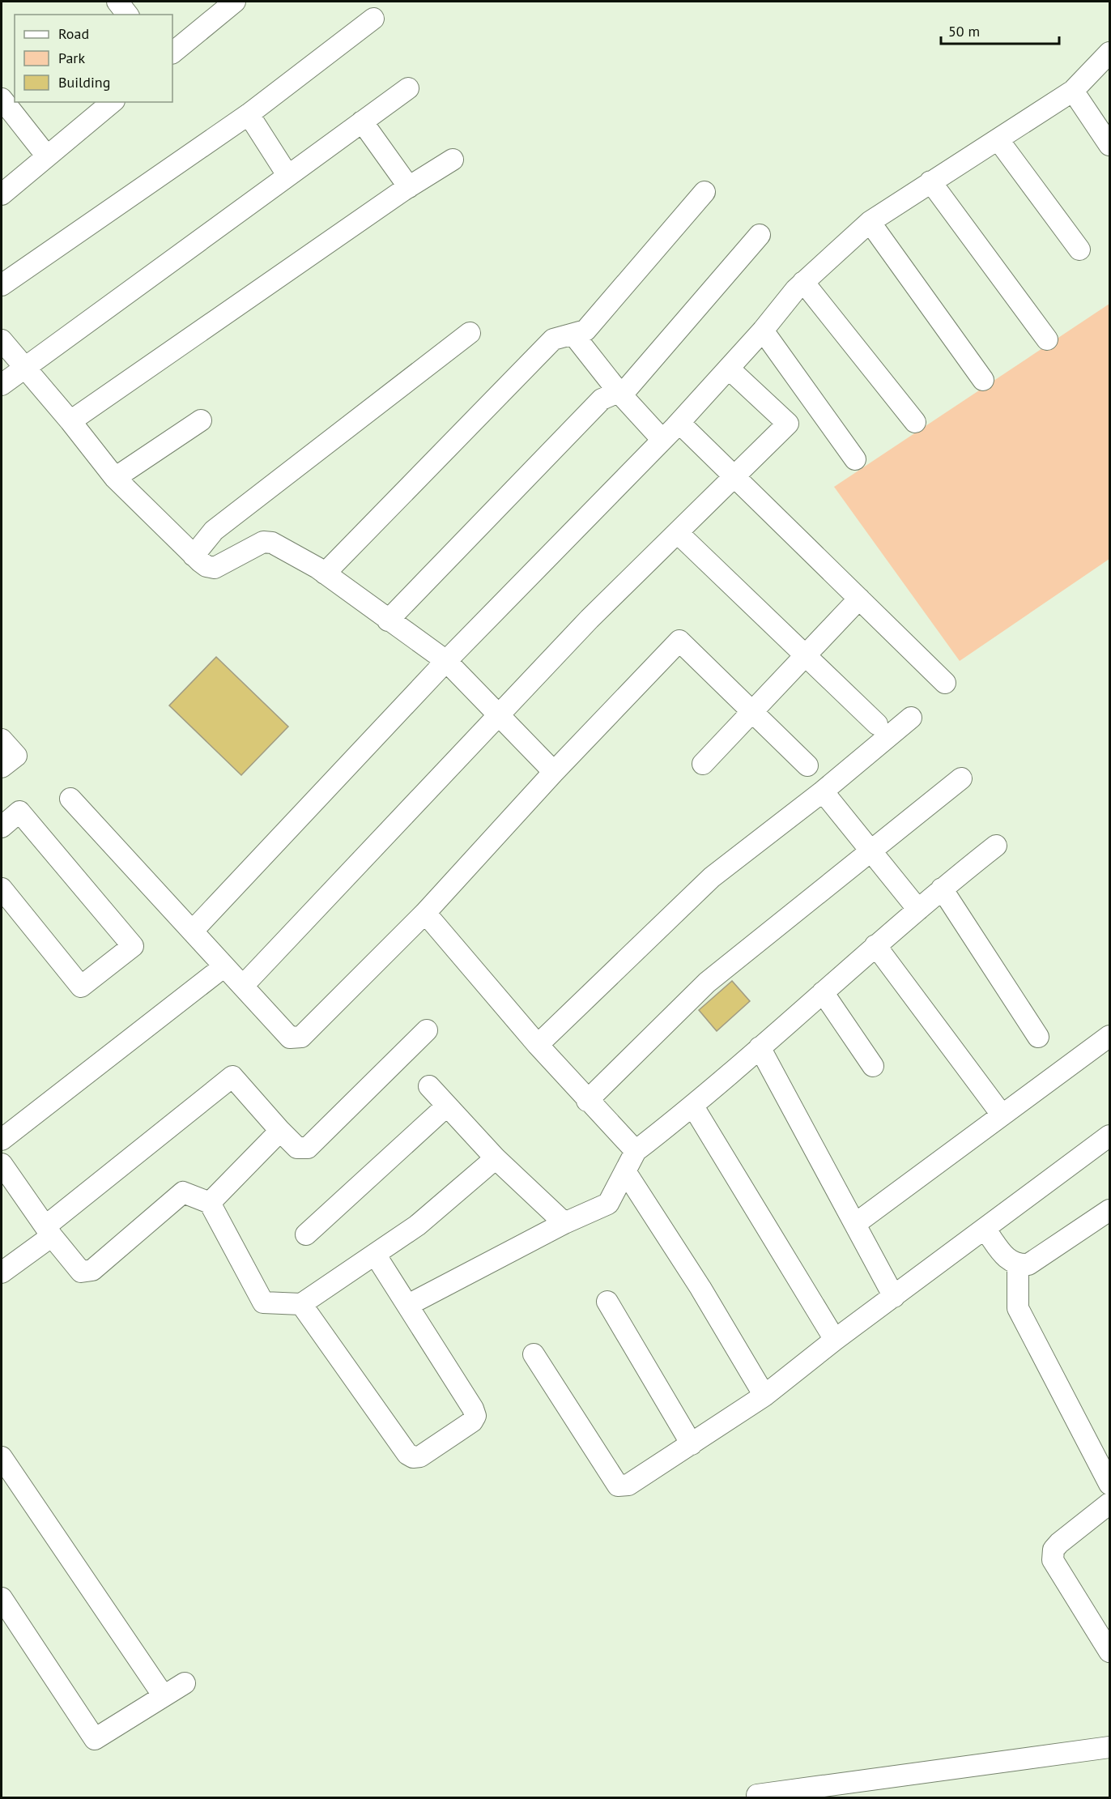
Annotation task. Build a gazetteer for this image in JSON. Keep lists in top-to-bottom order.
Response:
{
  "legend": ["Road", "Park", "Building"],
  "scale_bar": "50 m"
}
